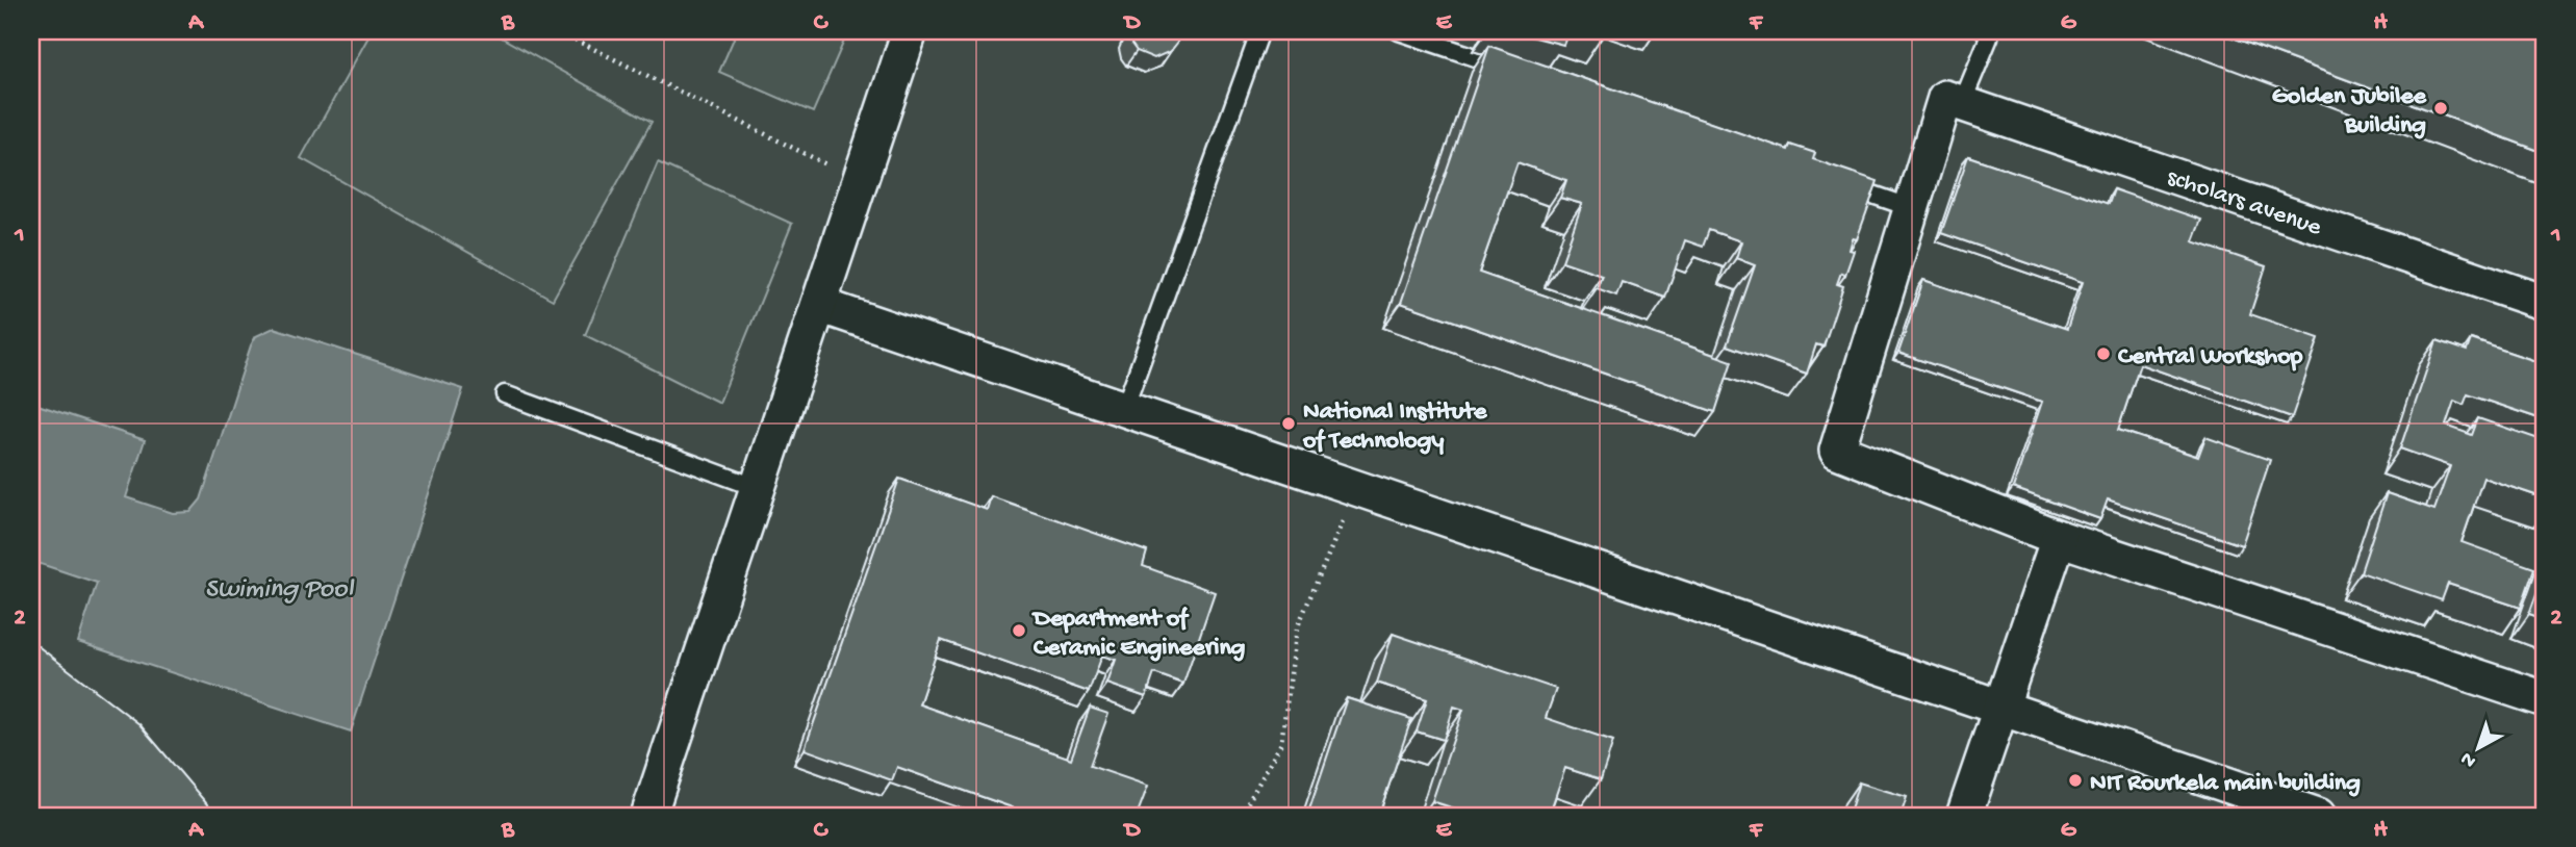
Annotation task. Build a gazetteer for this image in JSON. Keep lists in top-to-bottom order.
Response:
{
  "streets": {
    "street": ["scholars avenue"]
  },
  "water": ["Swiming Pool"],
  "places": [
    "Golden Jubilee Building",
    "Central Workshop",
    "National Institute of Technology",
    "Department of Ceramic Engineering",
    "NIT Rourkela main building"
  ],
  "north": "bottom left",
  "grid": {
    "columns": [
      "A",
      "B",
      "C",
      "D",
      "E",
      "F",
      "G",
      "H"
    ],
    "rows": ["1", "2"]
  }
}
